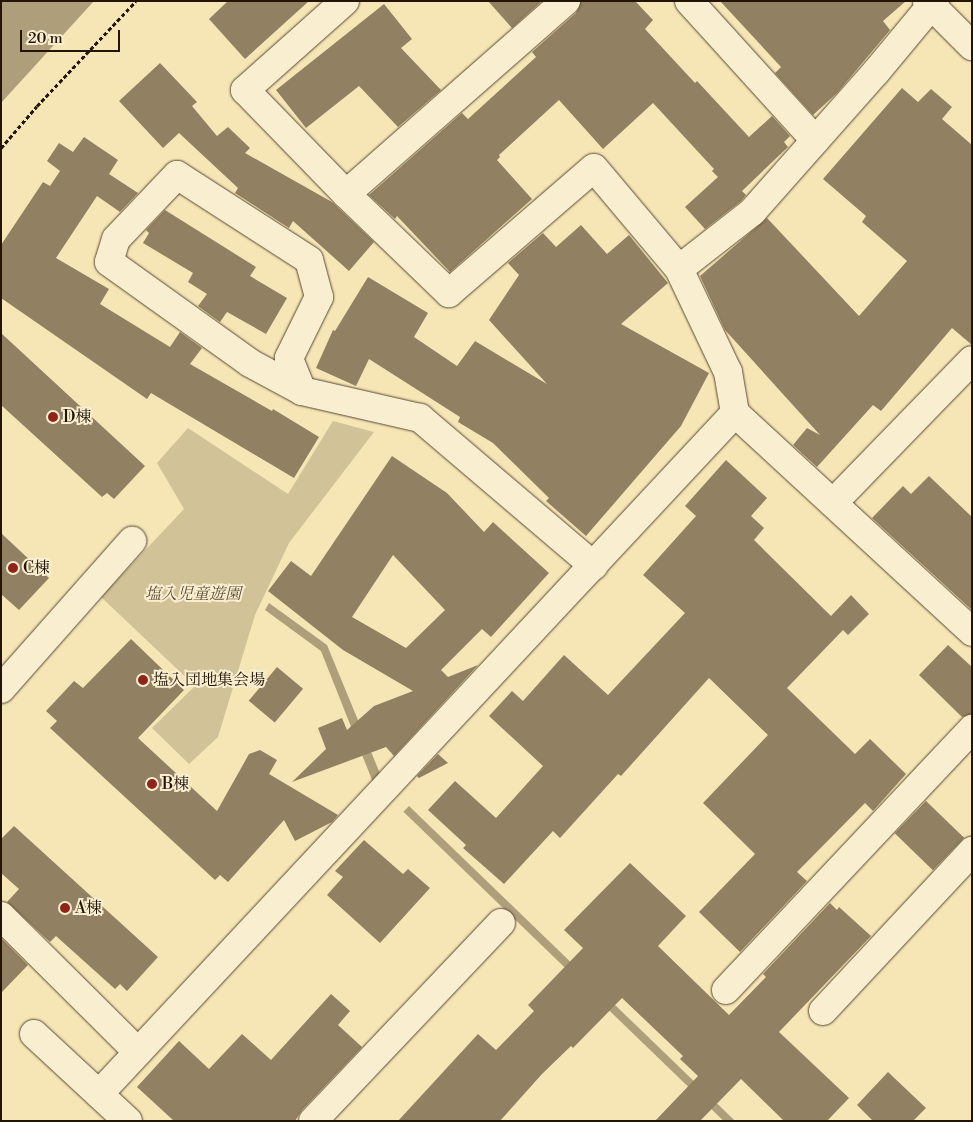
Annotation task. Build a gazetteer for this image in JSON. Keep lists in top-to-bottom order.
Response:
{
  "parks": ["塩入児童遊園"],
  "places": [
    "D棟",
    "C棟",
    "塩入団地集会場",
    "B棟",
    "A棟"
  ],
  "scale_bar": "20 m"
}
